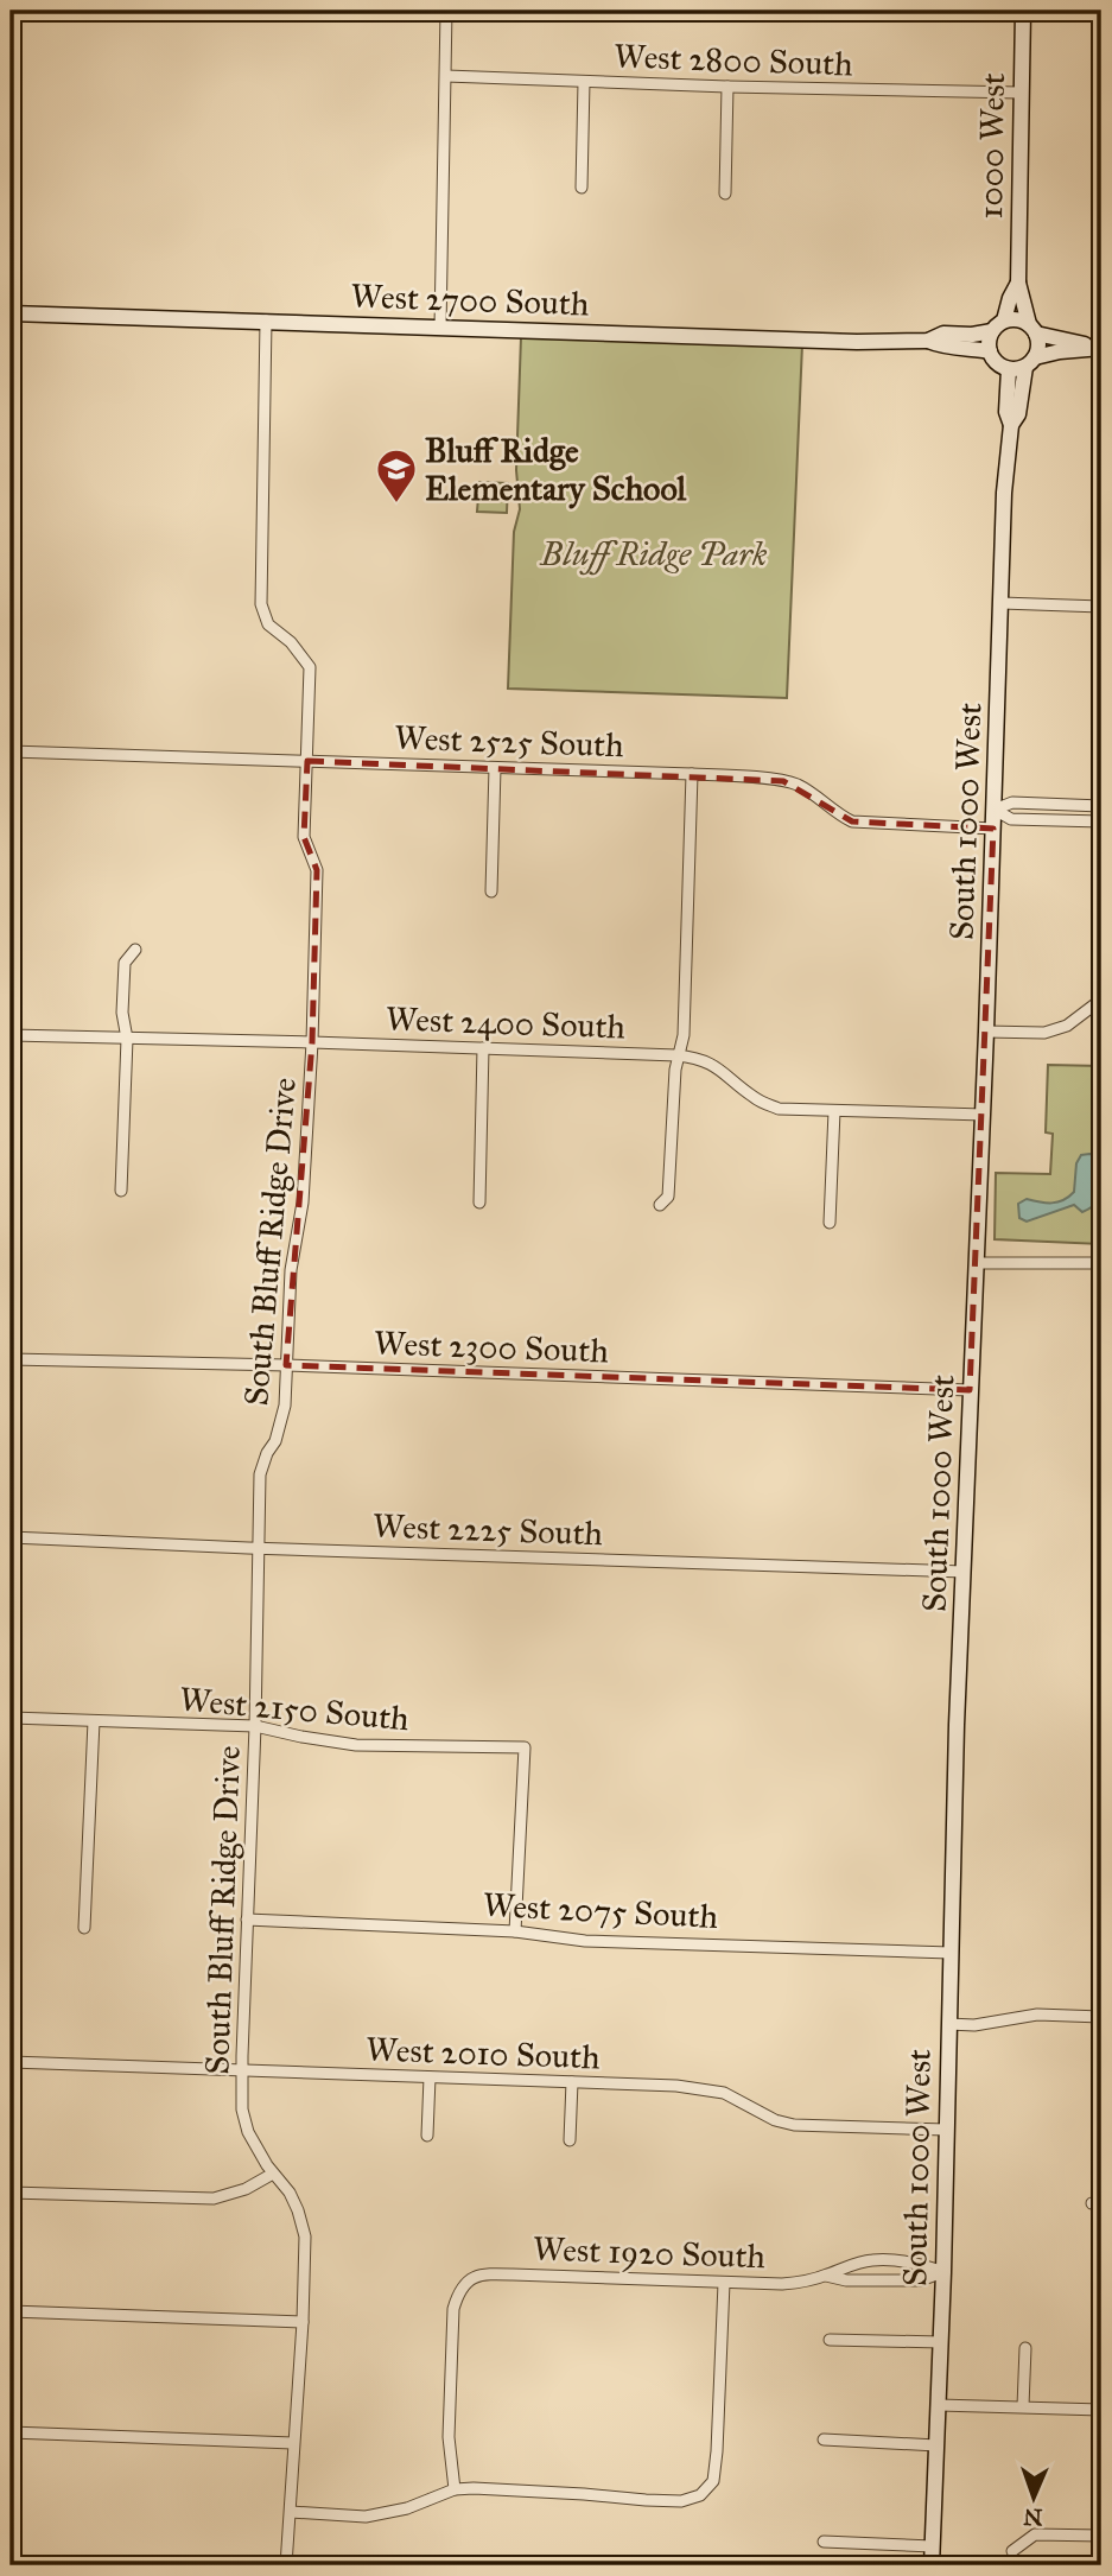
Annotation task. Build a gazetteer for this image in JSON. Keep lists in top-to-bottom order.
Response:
{
  "streets": {
    "main road": ["1000 West", "West 2700 South", "South 1000 West"],
    "street": [
      "West 2800 South",
      "West 2525 South",
      "West 2400 South",
      "South Bluff Ridge Drive",
      "West 2300 South",
      "West 2225 South",
      "West 2150 South",
      "West 2075 South",
      "West 2010 South",
      "West 1920 South"
    ]
  },
  "crossings": [
    ["West 2800 South", "1000 West"],
    ["West 2700 South", "South 1000 West"],
    ["West 2700 South", "South Bluff Ridge Drive"],
    ["West 2525 South", "South 1000 West"],
    ["West 2525 South", "South Bluff Ridge Drive"],
    ["South 1000 West", "West 2400 South"],
    ["South 1000 West", "West 2300 South"],
    ["South 1000 West", "West 2225 South"],
    ["South 1000 West", "West 2075 South"],
    ["South 1000 West", "West 2010 South"],
    ["South 1000 West", "West 1920 South"],
    ["West 2400 South", "South Bluff Ridge Drive"],
    ["South Bluff Ridge Drive", "West 2300 South"],
    ["South Bluff Ridge Drive", "West 2225 South"],
    ["South Bluff Ridge Drive", "West 2150 South"],
    ["South Bluff Ridge Drive", "West 2075 South"],
    ["South Bluff Ridge Drive", "West 2010 South"],
    ["West 2150 South", "West 2075 South"]
  ],
  "parks": ["Bluff Ridge Park"],
  "places": {
    "school or university": ["Bluff Ridge Elementary School"]
  },
  "north": "bottom"
}
